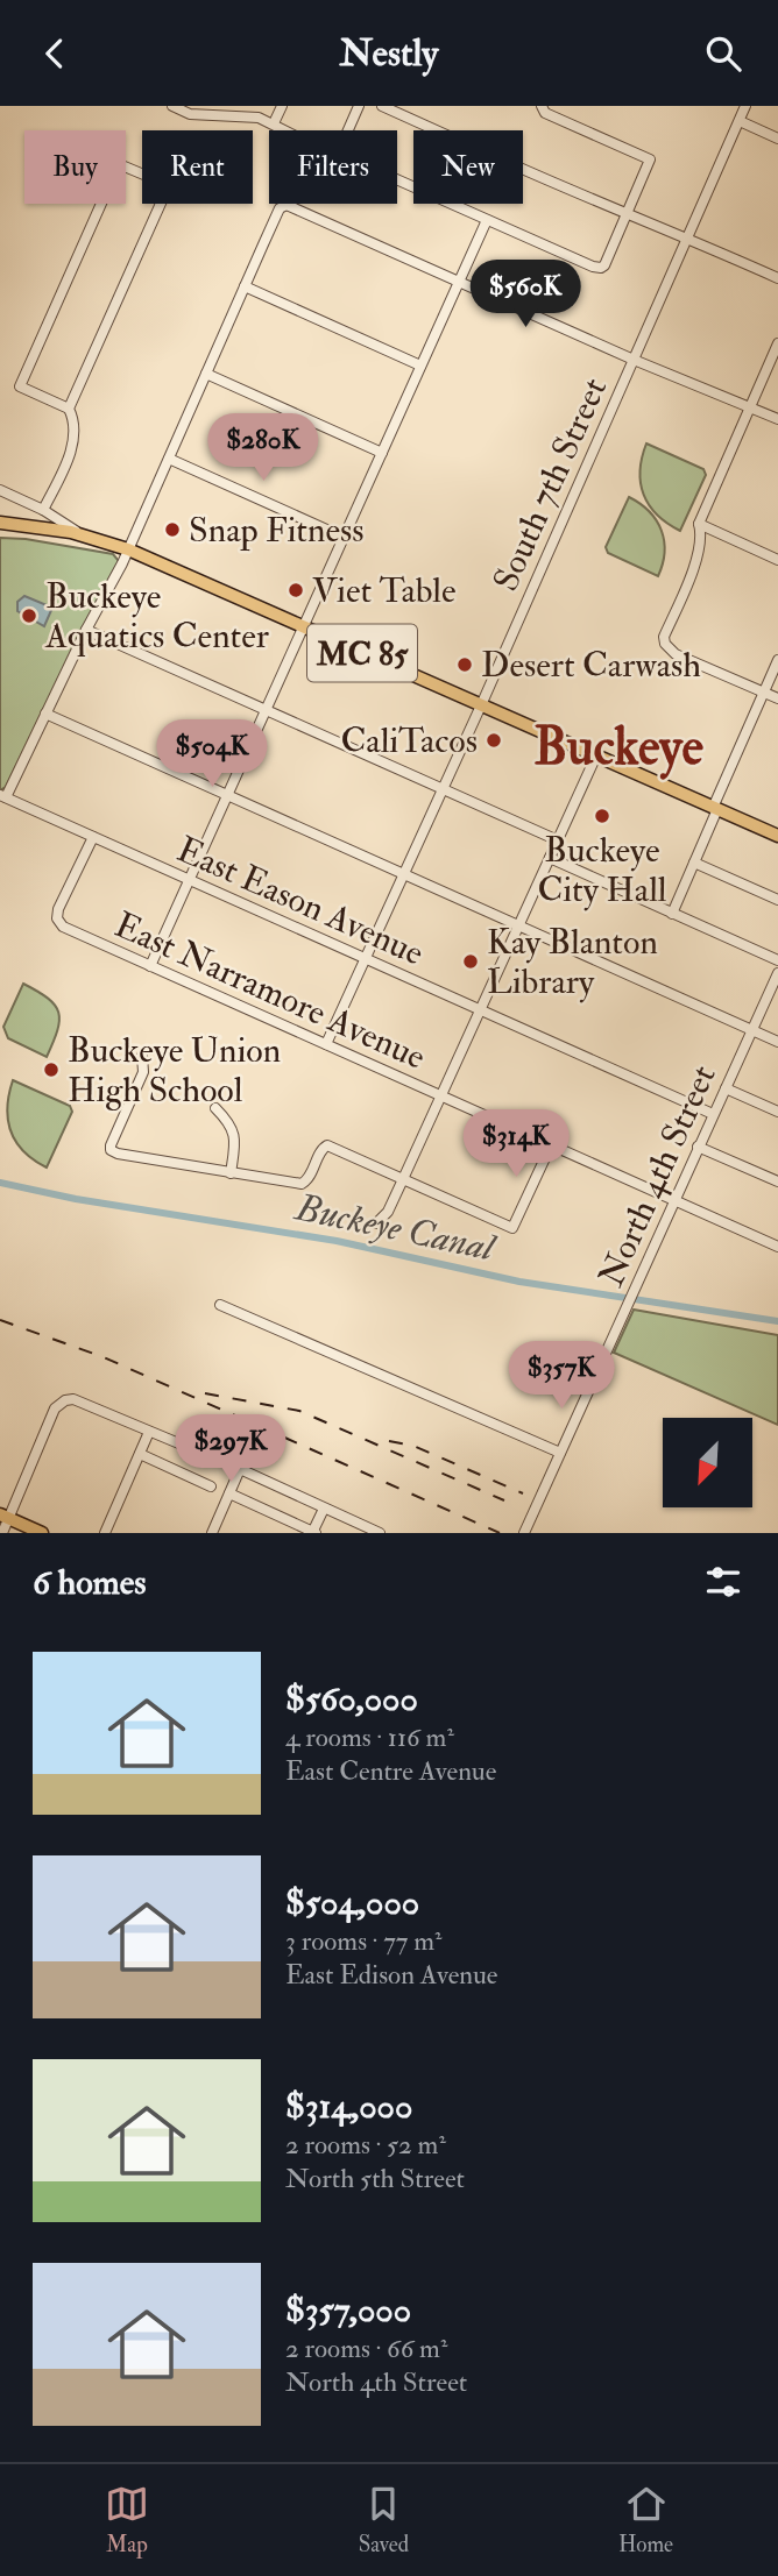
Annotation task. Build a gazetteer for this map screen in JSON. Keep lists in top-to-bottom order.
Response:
{
  "streets": {
    "main road": ["MC 85"],
    "street": [
      "South 7th Street",
      "East Eason Avenue",
      "East Narramore Avenue",
      "North 4th Street"
    ]
  },
  "crossings": [
    ["South 7th Street", "MC 85"],
    ["South 7th Street", "East Eason Avenue"],
    ["South 7th Street", "East Narramore Avenue"],
    ["East Eason Avenue", "East Narramore Avenue"],
    ["East Eason Avenue", "North 4th Street"],
    ["East Narramore Avenue", "North 4th Street"]
  ],
  "districts": ["Buckeye"],
  "water": ["Buckeye Canal"],
  "places": [
    "Snap Fitness",
    "Viet Table",
    "Buckeye Aquatics Center",
    "Desert Carwash",
    "CaliTacos",
    "Buckeye City Hall",
    "Kay Blanton Library",
    "Buckeye Union High School"
  ],
  "north": "bottom left",
  "page": {
    "header": "Nestly",
    "chip": [
      "Buy",
      "Rent",
      "Filters",
      "New"
    ],
    "price": [
      "$560K",
      "$280K",
      "$504K",
      "$314K",
      "$357K",
      "$297K"
    ],
    "heading": "6 homes",
    "list": [
      {
        "name": "$560,000",
        "note": "4 rooms · 116 m² · East Centre Avenue"
      },
      {
        "name": "$504,000",
        "note": "3 rooms · 77 m² · East Edison Avenue"
      },
      {
        "name": "$314,000",
        "note": "2 rooms · 52 m² · North 5th Street"
      },
      {
        "name": "$357,000",
        "note": "2 rooms · 66 m² · North 4th Street"
      }
    ],
    "tabs": ["Map", "Saved", "Home"]
  }
}
